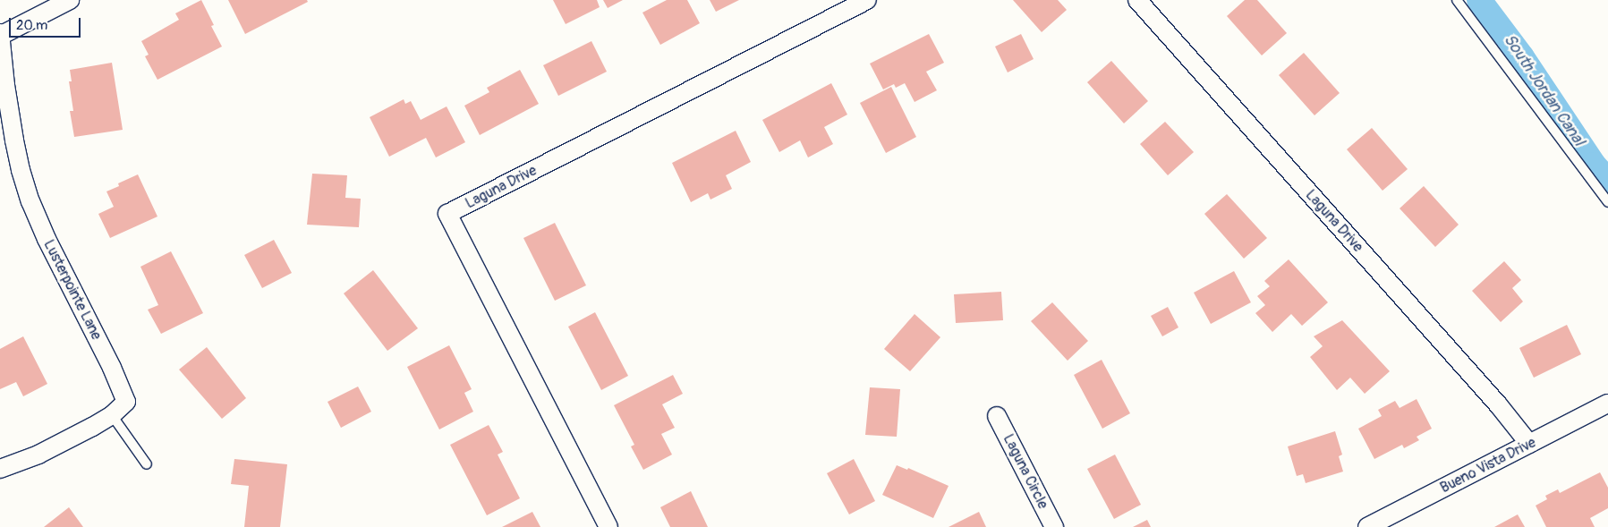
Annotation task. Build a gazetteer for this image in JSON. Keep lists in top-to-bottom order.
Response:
{
  "streets": {
    "street": [
      "Laguna Drive",
      "Lusterpointe Lane",
      "Bueno Vista Drive",
      "Laguna Circle"
    ]
  },
  "crossings": [
    ["Laguna Drive", "Bueno Vista Drive"]
  ],
  "water": ["South Jordan Canal"],
  "scale_bar": "20 m"
}
